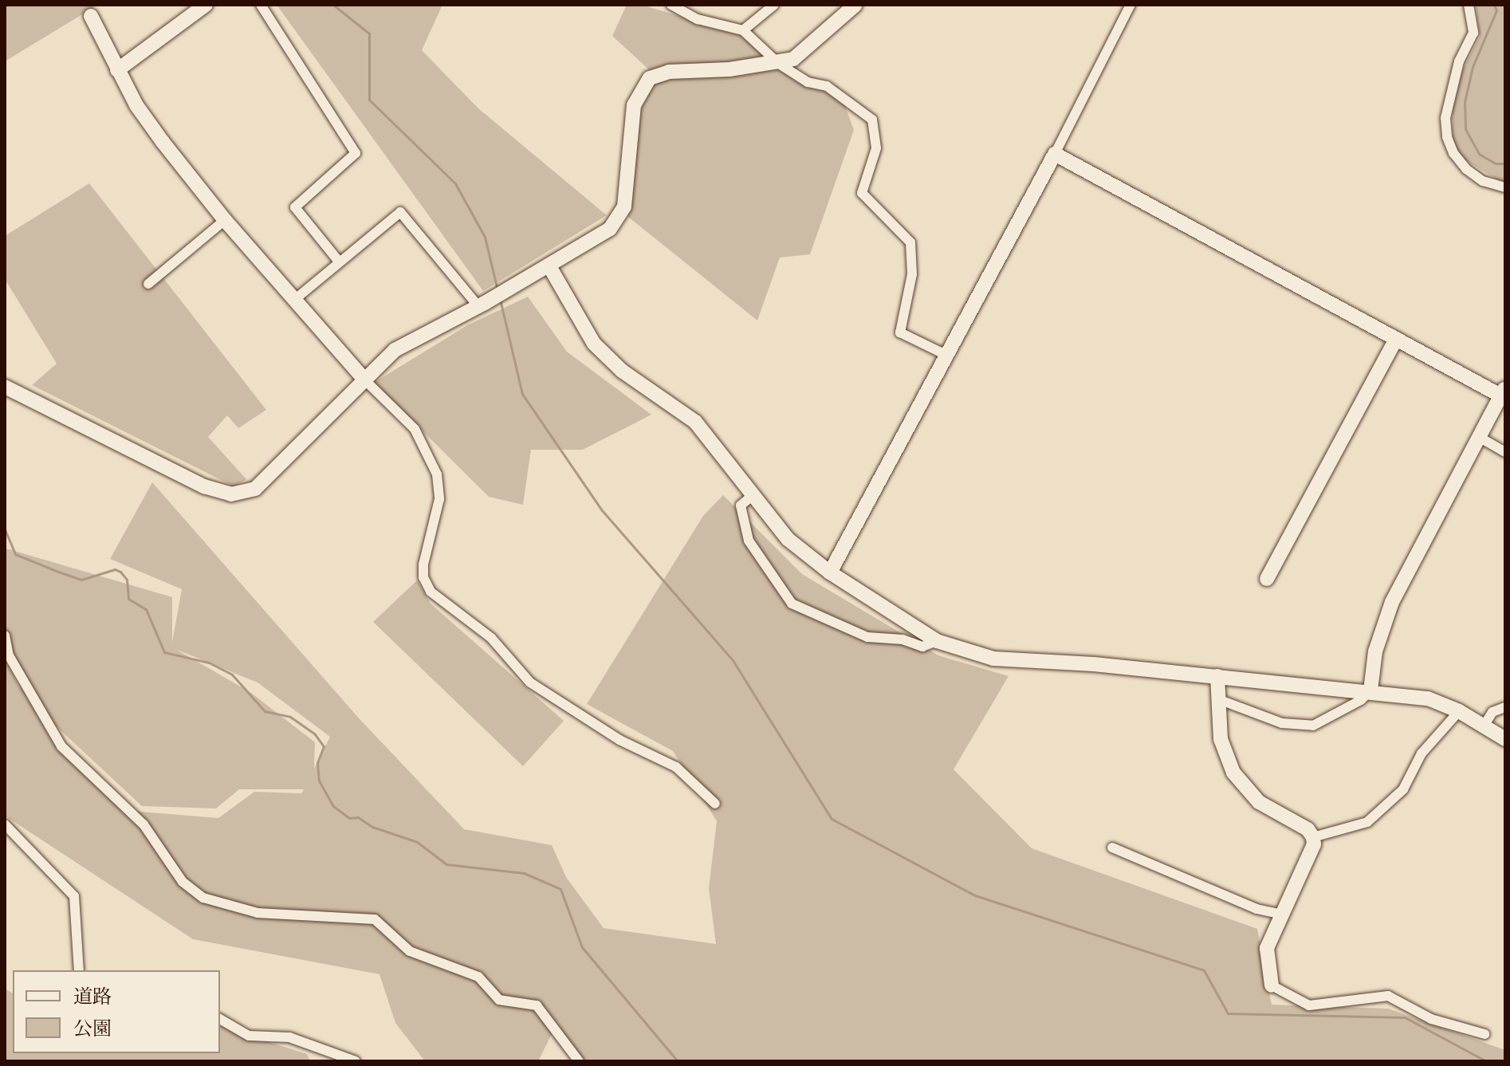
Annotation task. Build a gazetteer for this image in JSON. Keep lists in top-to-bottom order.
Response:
{
  "legend": ["道路", "公園"]
}
